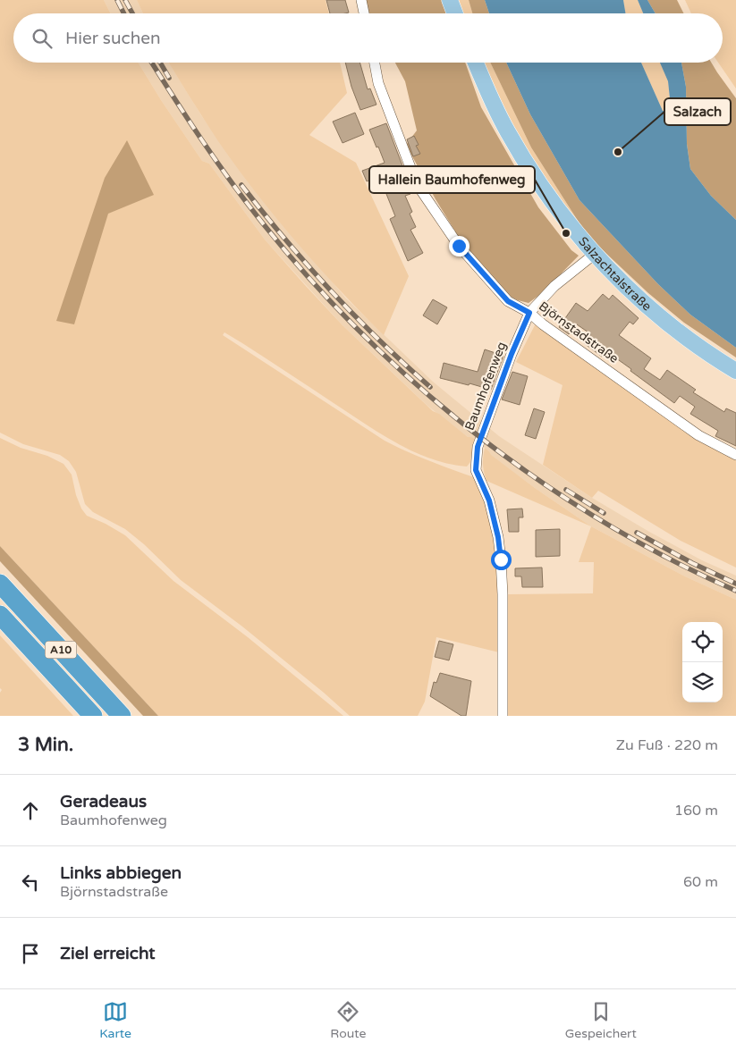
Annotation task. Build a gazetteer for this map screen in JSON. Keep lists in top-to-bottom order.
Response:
{
  "streets": {
    "highway": ["A10"],
    "main road": ["Salzachtalstraße"],
    "street": ["Björnstadstraße", "Baumhofenweg"]
  },
  "crossings": [
    ["Salzachtalstraße", "Baumhofenweg"],
    ["Björnstadstraße", "Baumhofenweg"]
  ],
  "places": ["Salzach", "Hallein Baumhofenweg"],
  "page": {
    "search": "Hier suchen",
    "heading": ["3 Min.", "Zu Fuß · 220 m"],
    "list": [
      ["Geradeaus", "Baumhofenweg", "160 m"],
      ["Links abbiegen", "Björnstadstraße", "60 m"],
      "Ziel erreicht"
    ],
    "nav": ["Karte", "Route", "Gespeichert"]
  }
}
